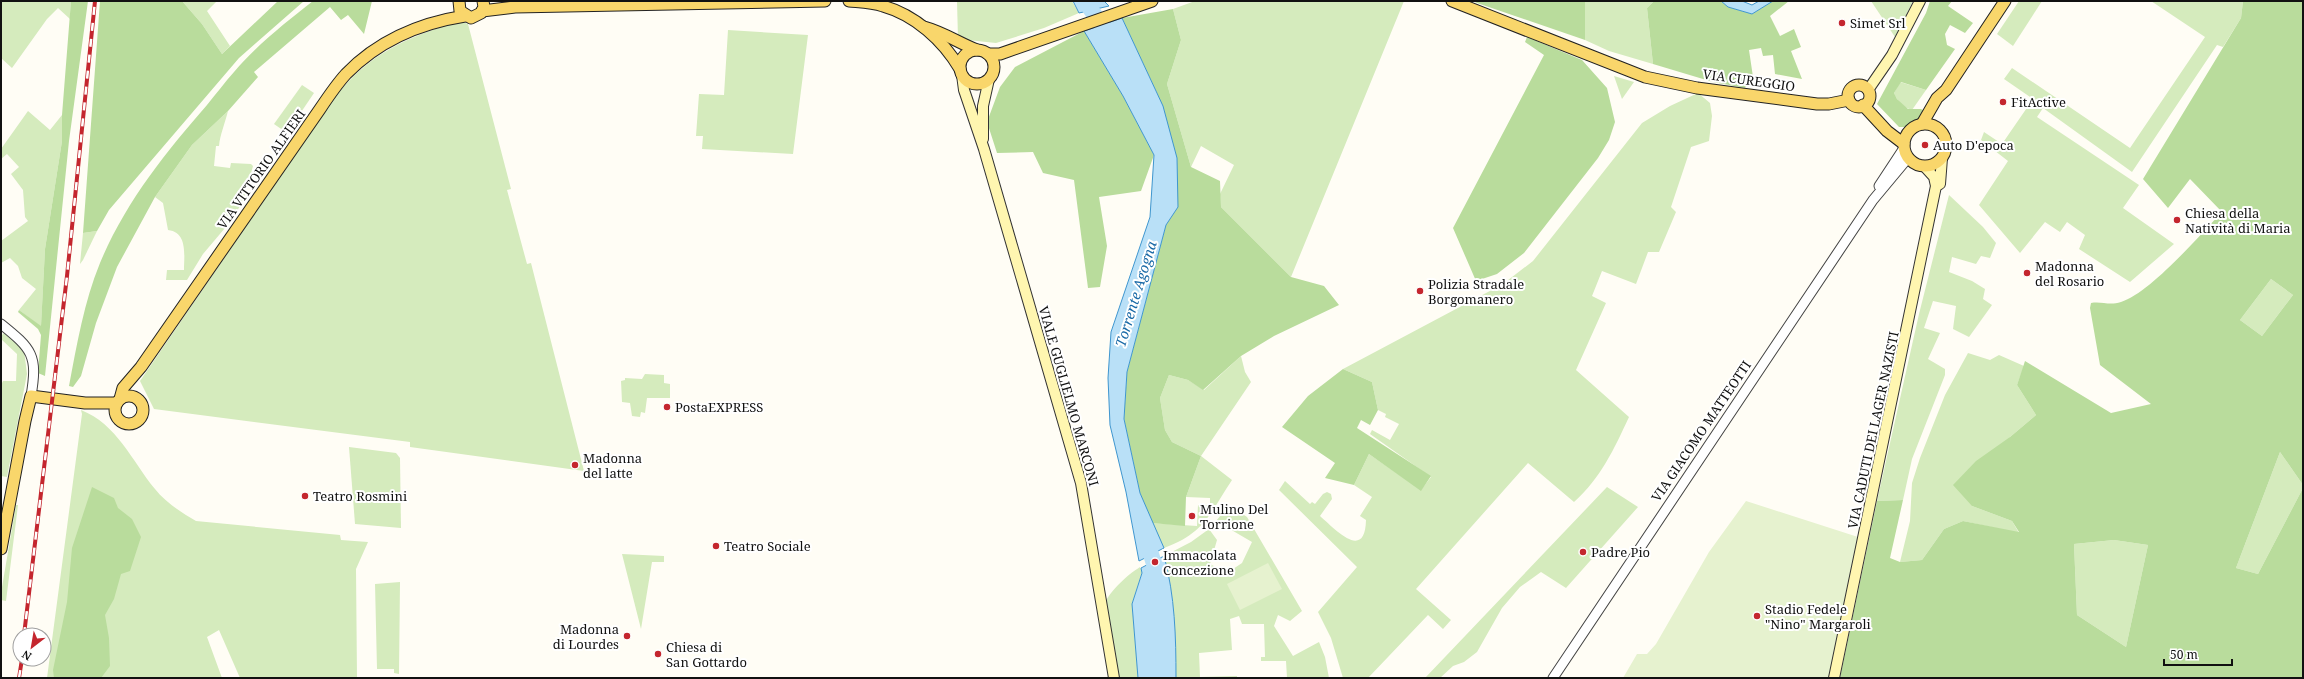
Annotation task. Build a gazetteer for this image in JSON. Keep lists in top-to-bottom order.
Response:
{
  "streets": {
    "main road": [
      "VIA CUREGGIO",
      "VIA VITTORIO ALFIERI",
      "VIALE GUGLIELMO MARCONI",
      "VIA CADUTI DEI LAGER NAZISTI"
    ],
    "street": ["VIA GIACOMO MATTEOTTI"]
  },
  "crossings": [
    ["VIA CADUTI DEI LAGER NAZISTI", "VIA GIACOMO MATTEOTTI"]
  ],
  "water": ["Torrente Agogna"],
  "places": [
    "Simet Srl",
    "FitActive",
    "Auto D'epoca",
    "Chiesa della Natività di Maria",
    "Madonna del Rosario",
    "Polizia Stradale Borgomanero",
    "PostaEXPRESS",
    "Madonna del latte",
    "Teatro Rosmini",
    "Mulino Del Torrione",
    "Teatro Sociale",
    "Padre Pio",
    "Immacolata Concezione",
    "Stadio Fedele \"Nino\" Margaroli",
    "Madonna di Lourdes",
    "Chiesa di San Gottardo"
  ],
  "scale_bar": "50 m",
  "north": "bottom left"
}
